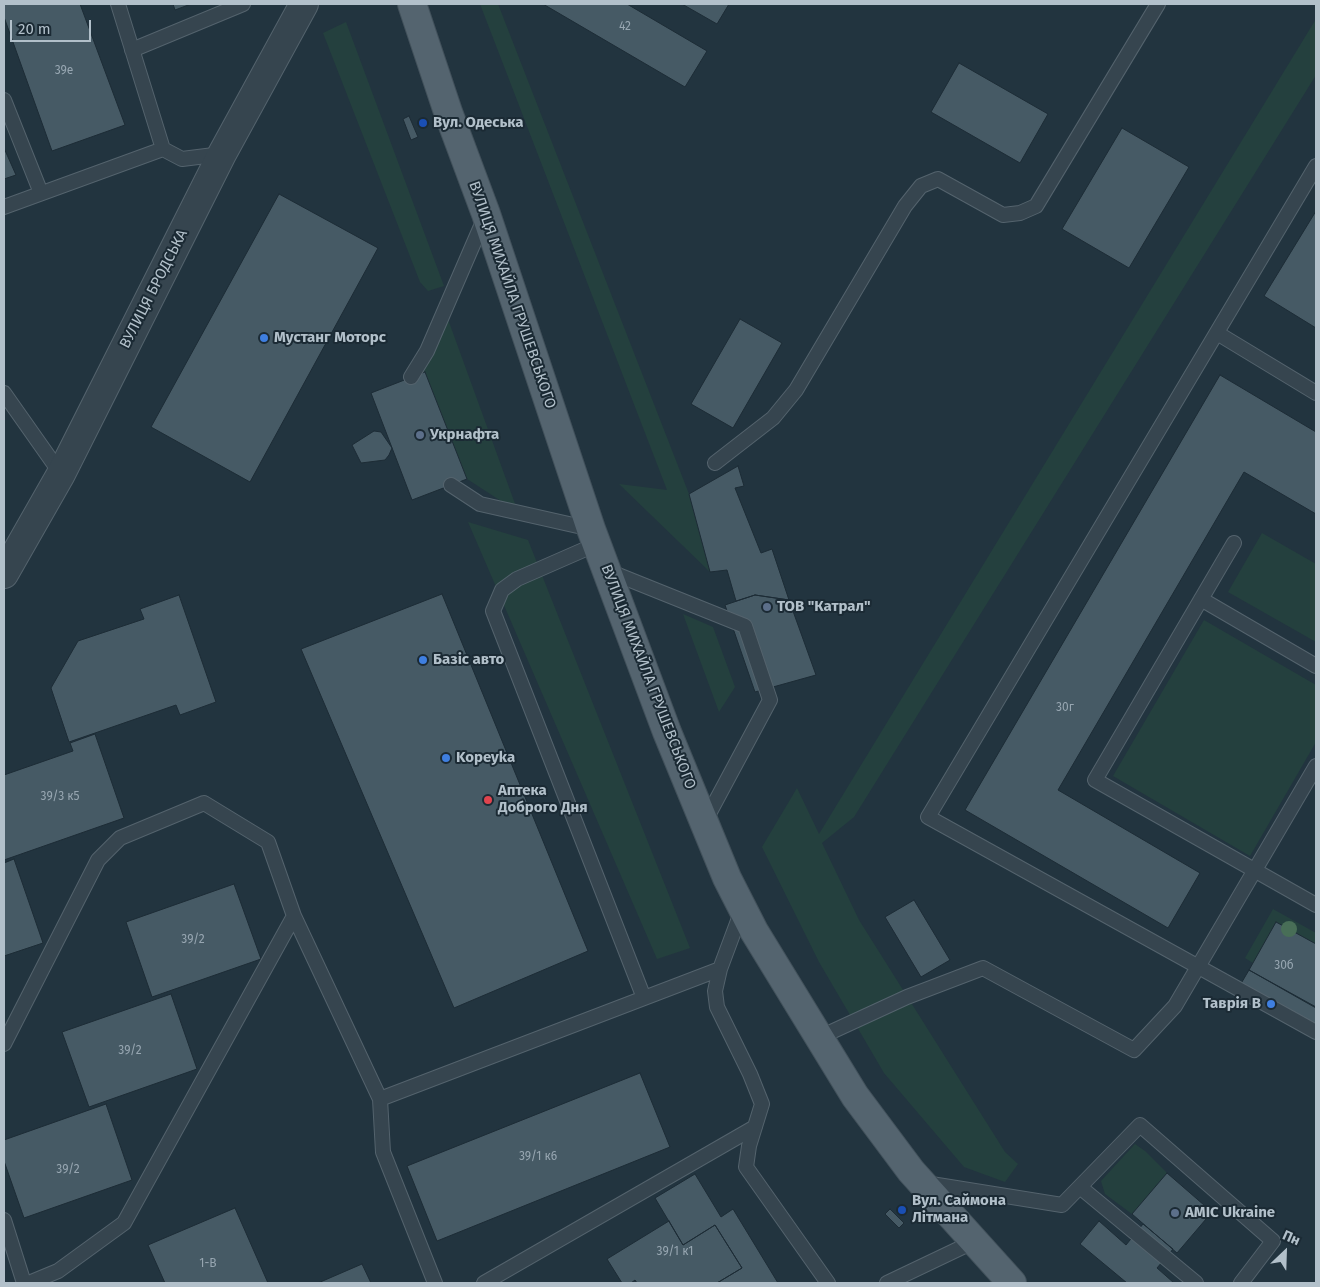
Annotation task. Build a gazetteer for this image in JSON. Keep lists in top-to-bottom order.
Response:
{
  "streets": {
    "main road": ["ВУЛИЦЯ МИХАЙЛА ГРУШЕВСЬКОГО"],
    "street": ["ВУЛИЦЯ БРОДСЬКА"]
  },
  "places": [
    "Вул. Одеська",
    "Мустанг Моторс",
    "Укрнафта",
    "ТОВ \"Катрал\"",
    "Базіс авто",
    "Kopeyka",
    "Аптека Доброго Дня",
    "Таврія В",
    "Вул. Саймона Літмана",
    "AMIC Ukraine"
  ],
  "house_numbers": [
    "42",
    "39е",
    "30г",
    "39/3 к5",
    "39/2",
    "30б",
    "39/2",
    "39/1 к6",
    "39/2",
    "39/1 к1",
    "1-В"
  ],
  "scale_bar": "20 m",
  "north": "top right"
}
